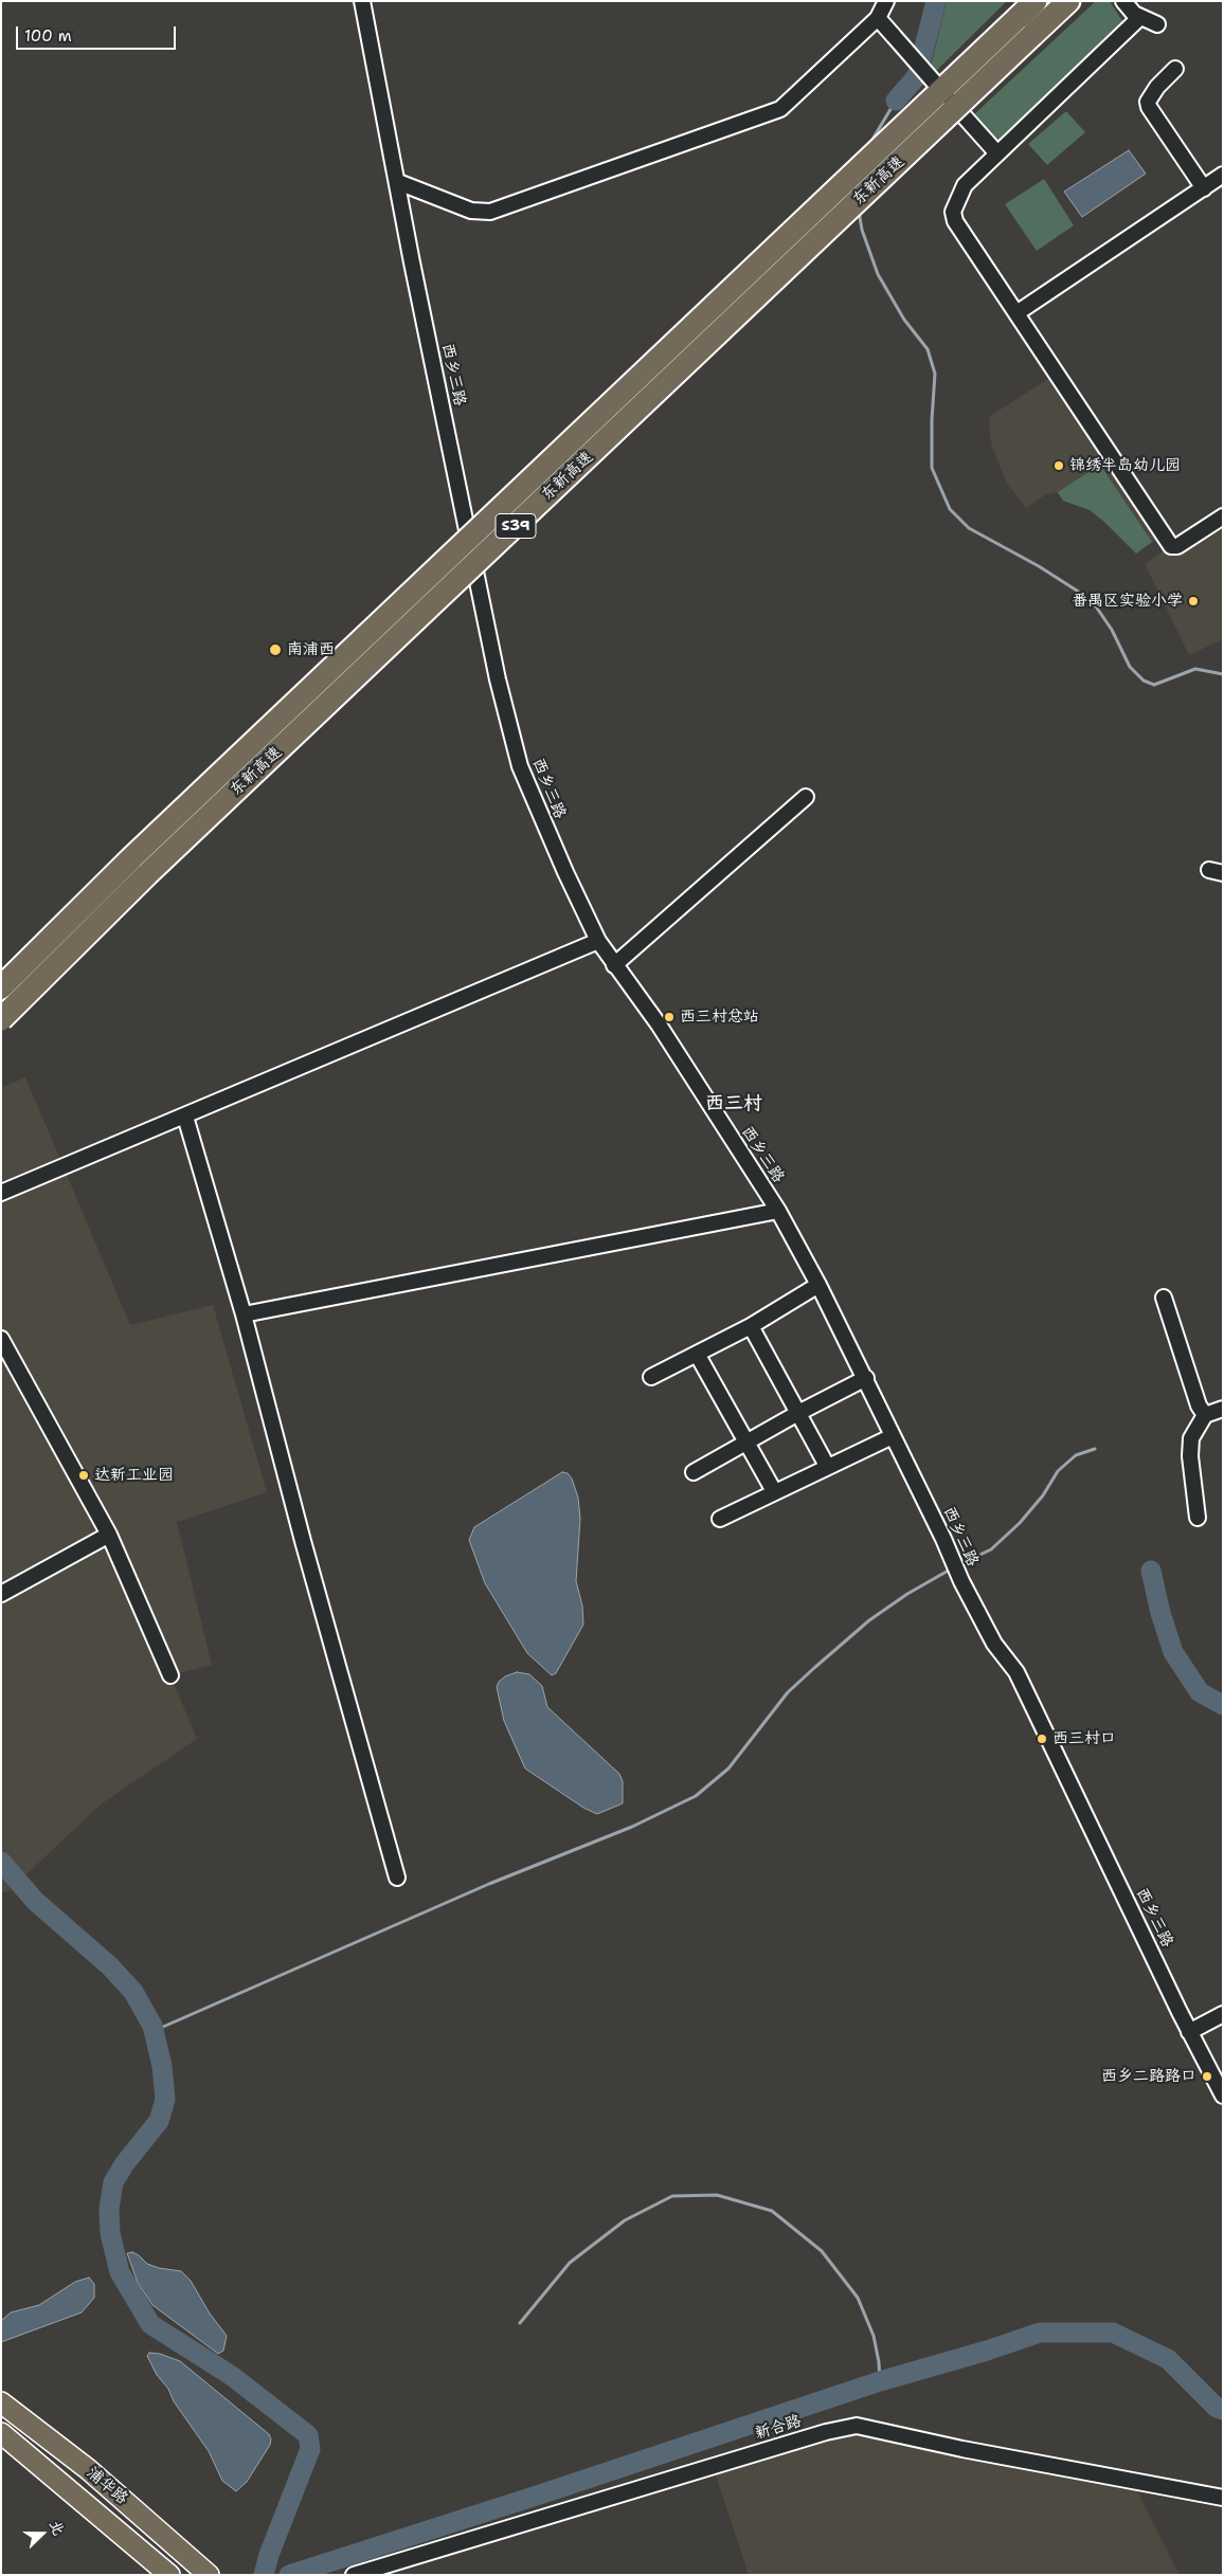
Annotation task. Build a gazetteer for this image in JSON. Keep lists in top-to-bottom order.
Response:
{
  "streets": {
    "highway": ["东新高速", "S39"],
    "main road": ["浦华路"],
    "street": ["西乡三路", "新合路"]
  },
  "districts": ["西三村"],
  "places": [
    "锦绣半岛幼儿园",
    "番禺区实验小学",
    "南浦西",
    "西三村总站",
    "达新工业园",
    "西三村口",
    "西乡二路路口"
  ],
  "scale_bar": "100 m",
  "north": "right"
}
